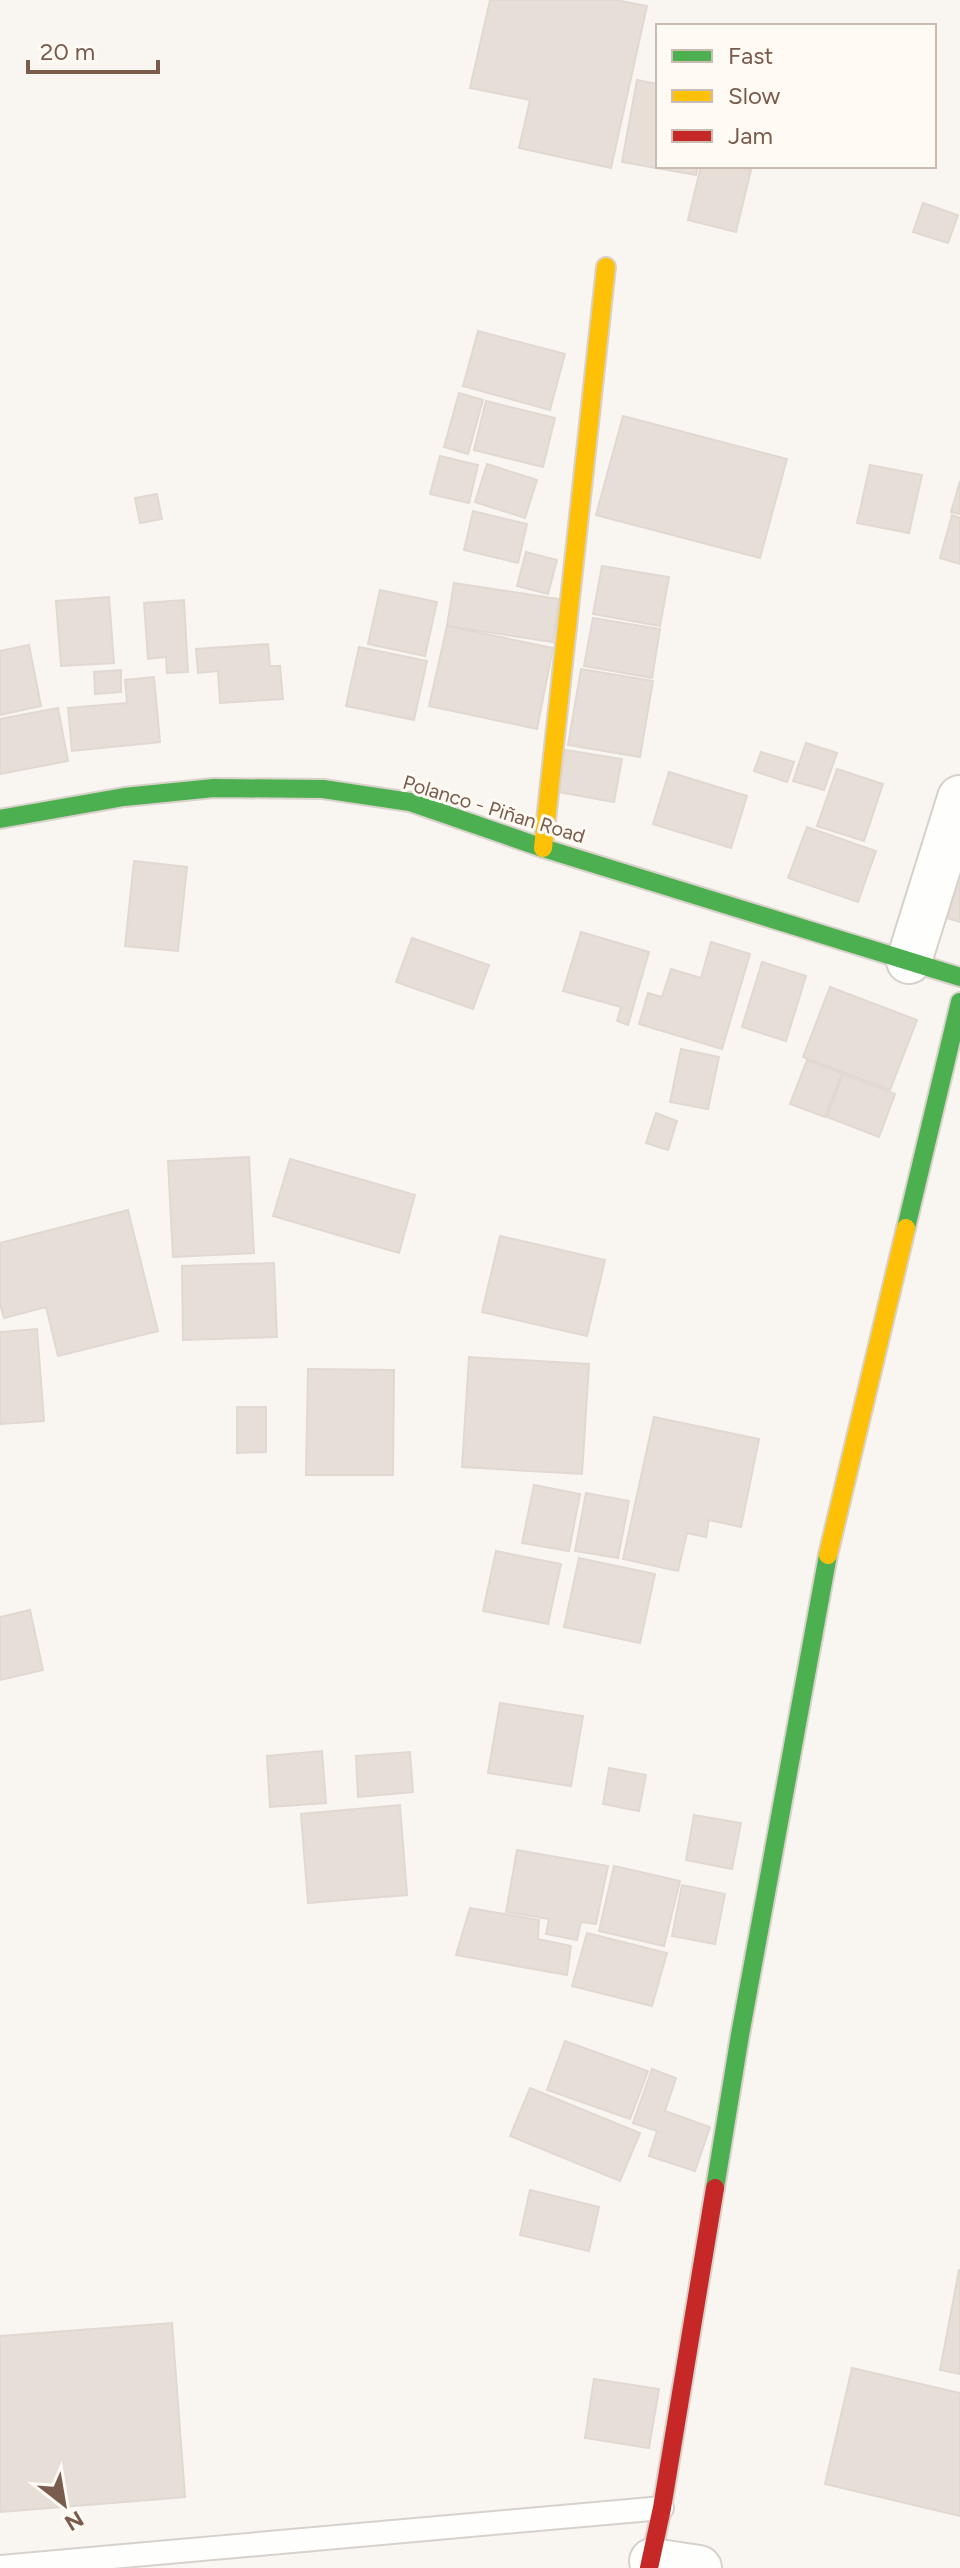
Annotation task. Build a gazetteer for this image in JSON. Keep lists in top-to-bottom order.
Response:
{
  "streets": {
    "street": ["Polanco - Piñan Road"]
  },
  "legend": ["Fast", "Slow", "Jam"],
  "scale_bar": "20 m",
  "north": "bottom right"
}
